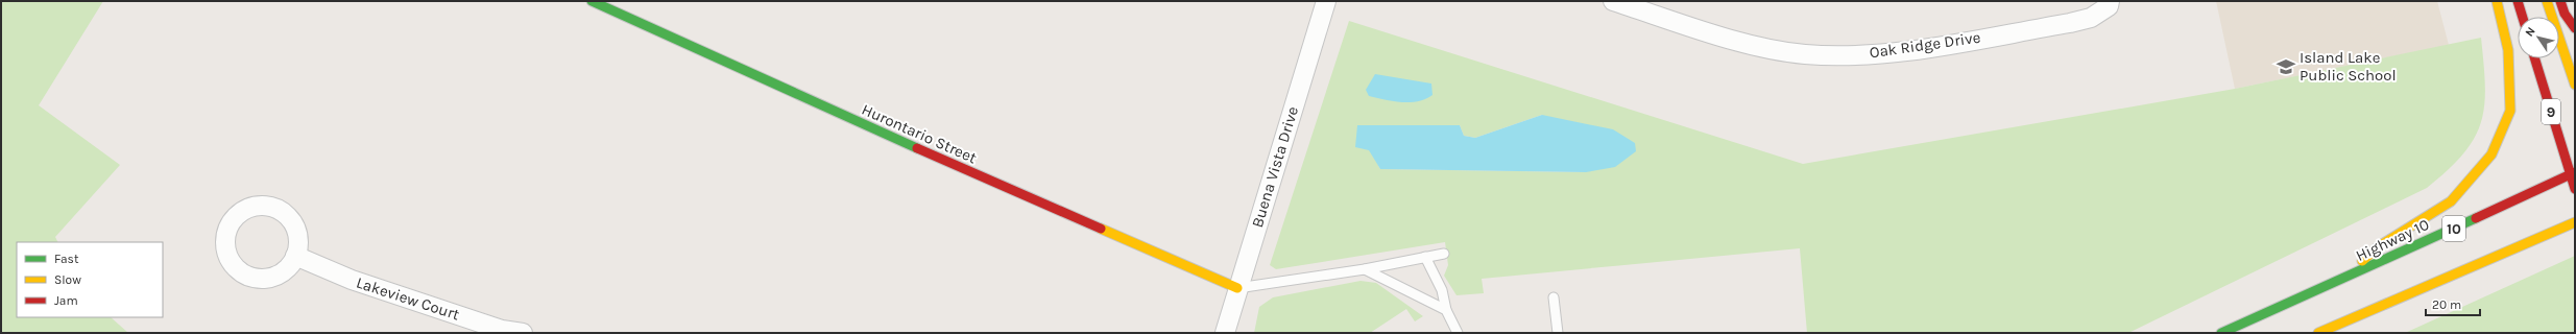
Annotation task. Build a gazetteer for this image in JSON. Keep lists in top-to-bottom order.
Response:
{
  "streets": {
    "main road": [
      "9",
      "Hurontario Street",
      "10",
      "Highway 10"
    ],
    "street": ["Oak Ridge Drive", "Buena Vista Drive", "Lakeview Court"]
  },
  "crossings": [
    ["9", "Highway 10"],
    ["Hurontario Street", "Buena Vista Drive"]
  ],
  "places": {
    "school or university": ["Island Lake Public School"]
  },
  "legend": ["Fast", "Slow", "Jam"],
  "scale_bar": "20 m",
  "north": "top left"
}
